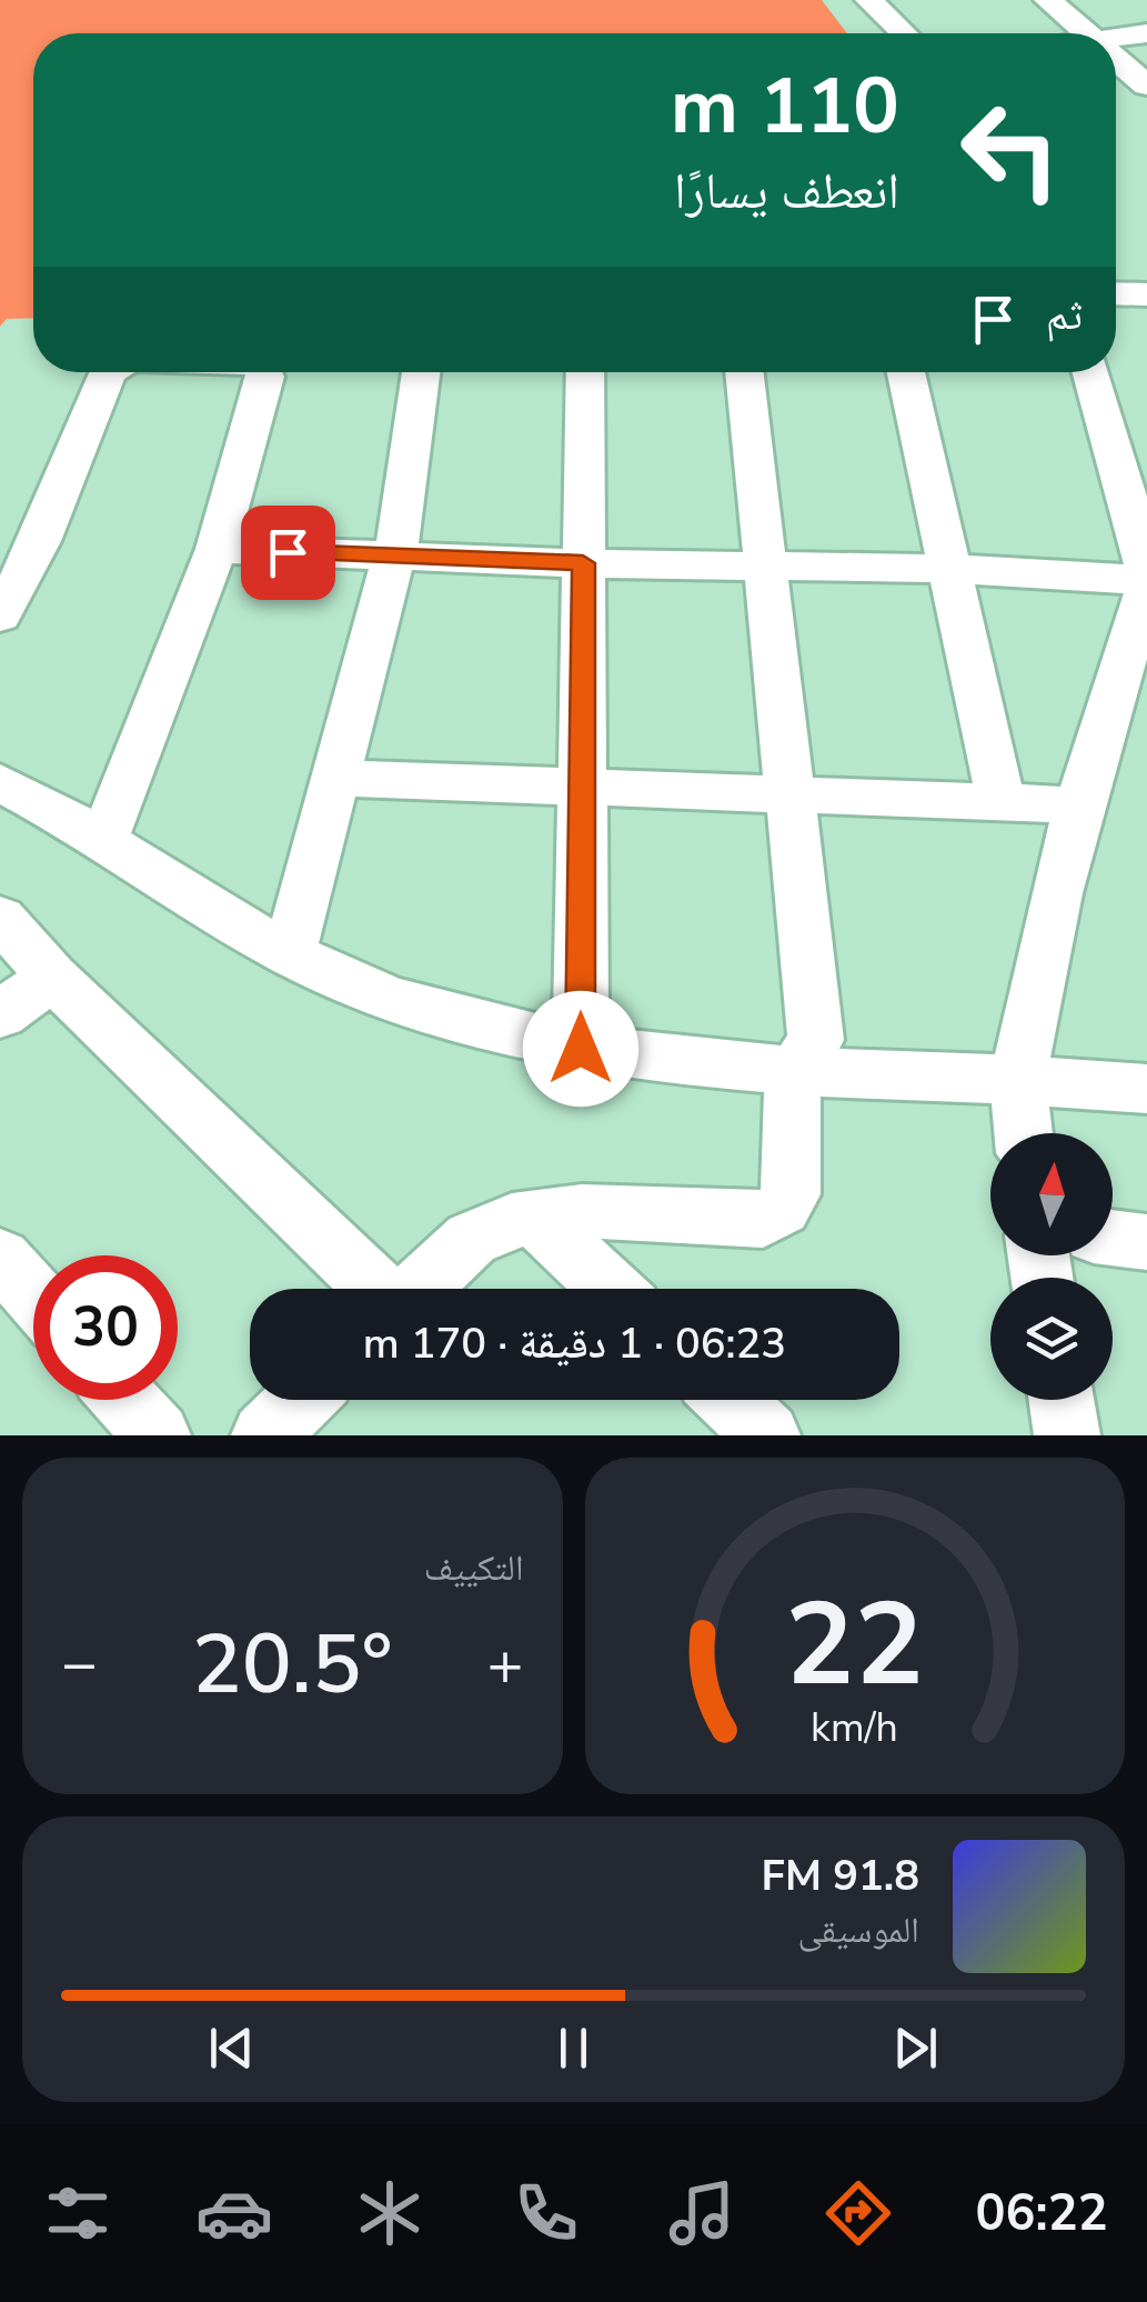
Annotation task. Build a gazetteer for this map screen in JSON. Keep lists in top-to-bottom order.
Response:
{
  "north": "top",
  "page": {
    "turn": ["110 m", "انعطف يسارًا"],
    "then": "ثم",
    "limit": "30",
    "trip": "06:23 · 1 دقيقة · 170 m",
    "tile": "التكييف",
    "heat": ["−", "20.5°", "+"],
    "song": ["91.8 FM", "الموسيقى"],
    "tabs": "06:22",
    "gauge": ["22", "km/h"]
  }
}
